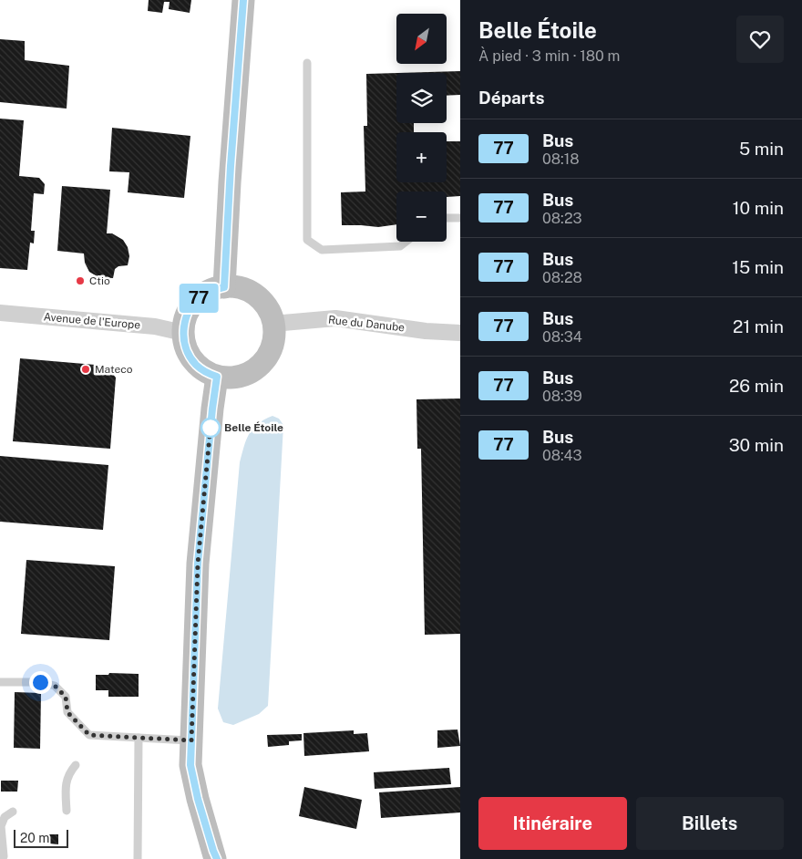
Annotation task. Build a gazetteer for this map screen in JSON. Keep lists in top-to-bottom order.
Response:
{
  "streets": {
    "street": ["Avenue de l'Europe", "Rue du Danube"]
  },
  "crossings": [
    ["Avenue de l'Europe", "Rue du Danube"]
  ],
  "places": ["Ctio", "Mateco", "Belle Étoile"],
  "lines": ["bus line 77"],
  "scale_bar": "20 m",
  "north": "bottom left",
  "page": {
    "on_map": "77",
    "heading": [
      ["Belle Étoile", "À pied · 3 min · 180 m"],
      "Départs"
    ],
    "map_buttons": ["+", "−"],
    "list": [
      {
        "mark": "77",
        "name": "Bus",
        "note": "08:18",
        "value": "5 min"
      },
      {
        "mark": "77",
        "name": "Bus",
        "note": "08:23",
        "value": "10 min"
      },
      {
        "mark": "77",
        "name": "Bus",
        "note": "08:28",
        "value": "15 min"
      },
      {
        "mark": "77",
        "name": "Bus",
        "note": "08:34",
        "value": "21 min"
      },
      {
        "mark": "77",
        "name": "Bus",
        "note": "08:39",
        "value": "26 min"
      },
      {
        "mark": "77",
        "name": "Bus",
        "note": "08:43",
        "value": "30 min"
      }
    ],
    "buttons": ["Itinéraire", "Billets"],
    "scale": "20 m"
  }
}
